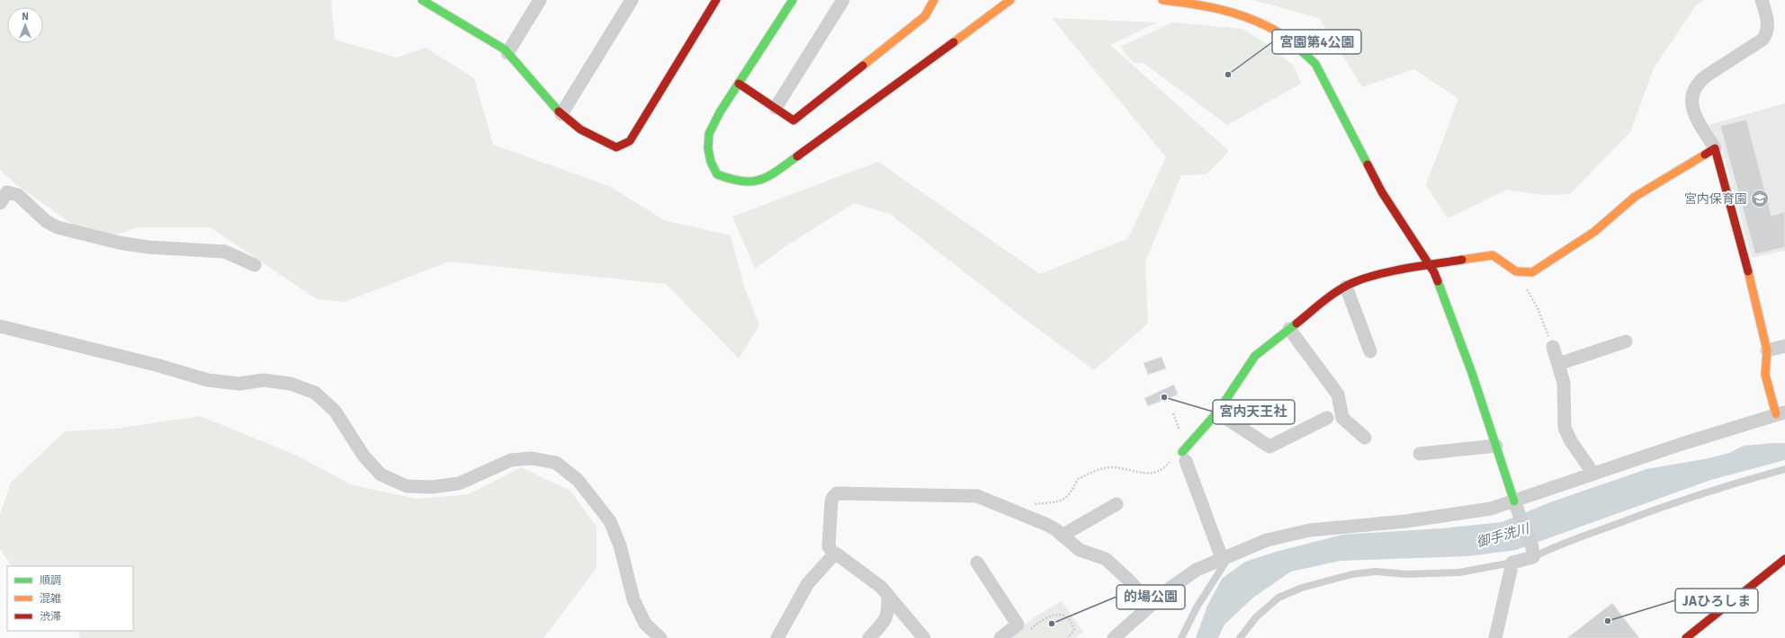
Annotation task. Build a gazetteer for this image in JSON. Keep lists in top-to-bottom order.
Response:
{
  "water": ["御手洗川"],
  "places": {
    "other": [
      "宮園第4公園",
      "宮内天王社",
      "JAひろしま",
      "的場公園"
    ],
    "school or university": ["宮内保育園"]
  },
  "legend": ["順調", "混雑", "渋滞"],
  "north": "top"
}
